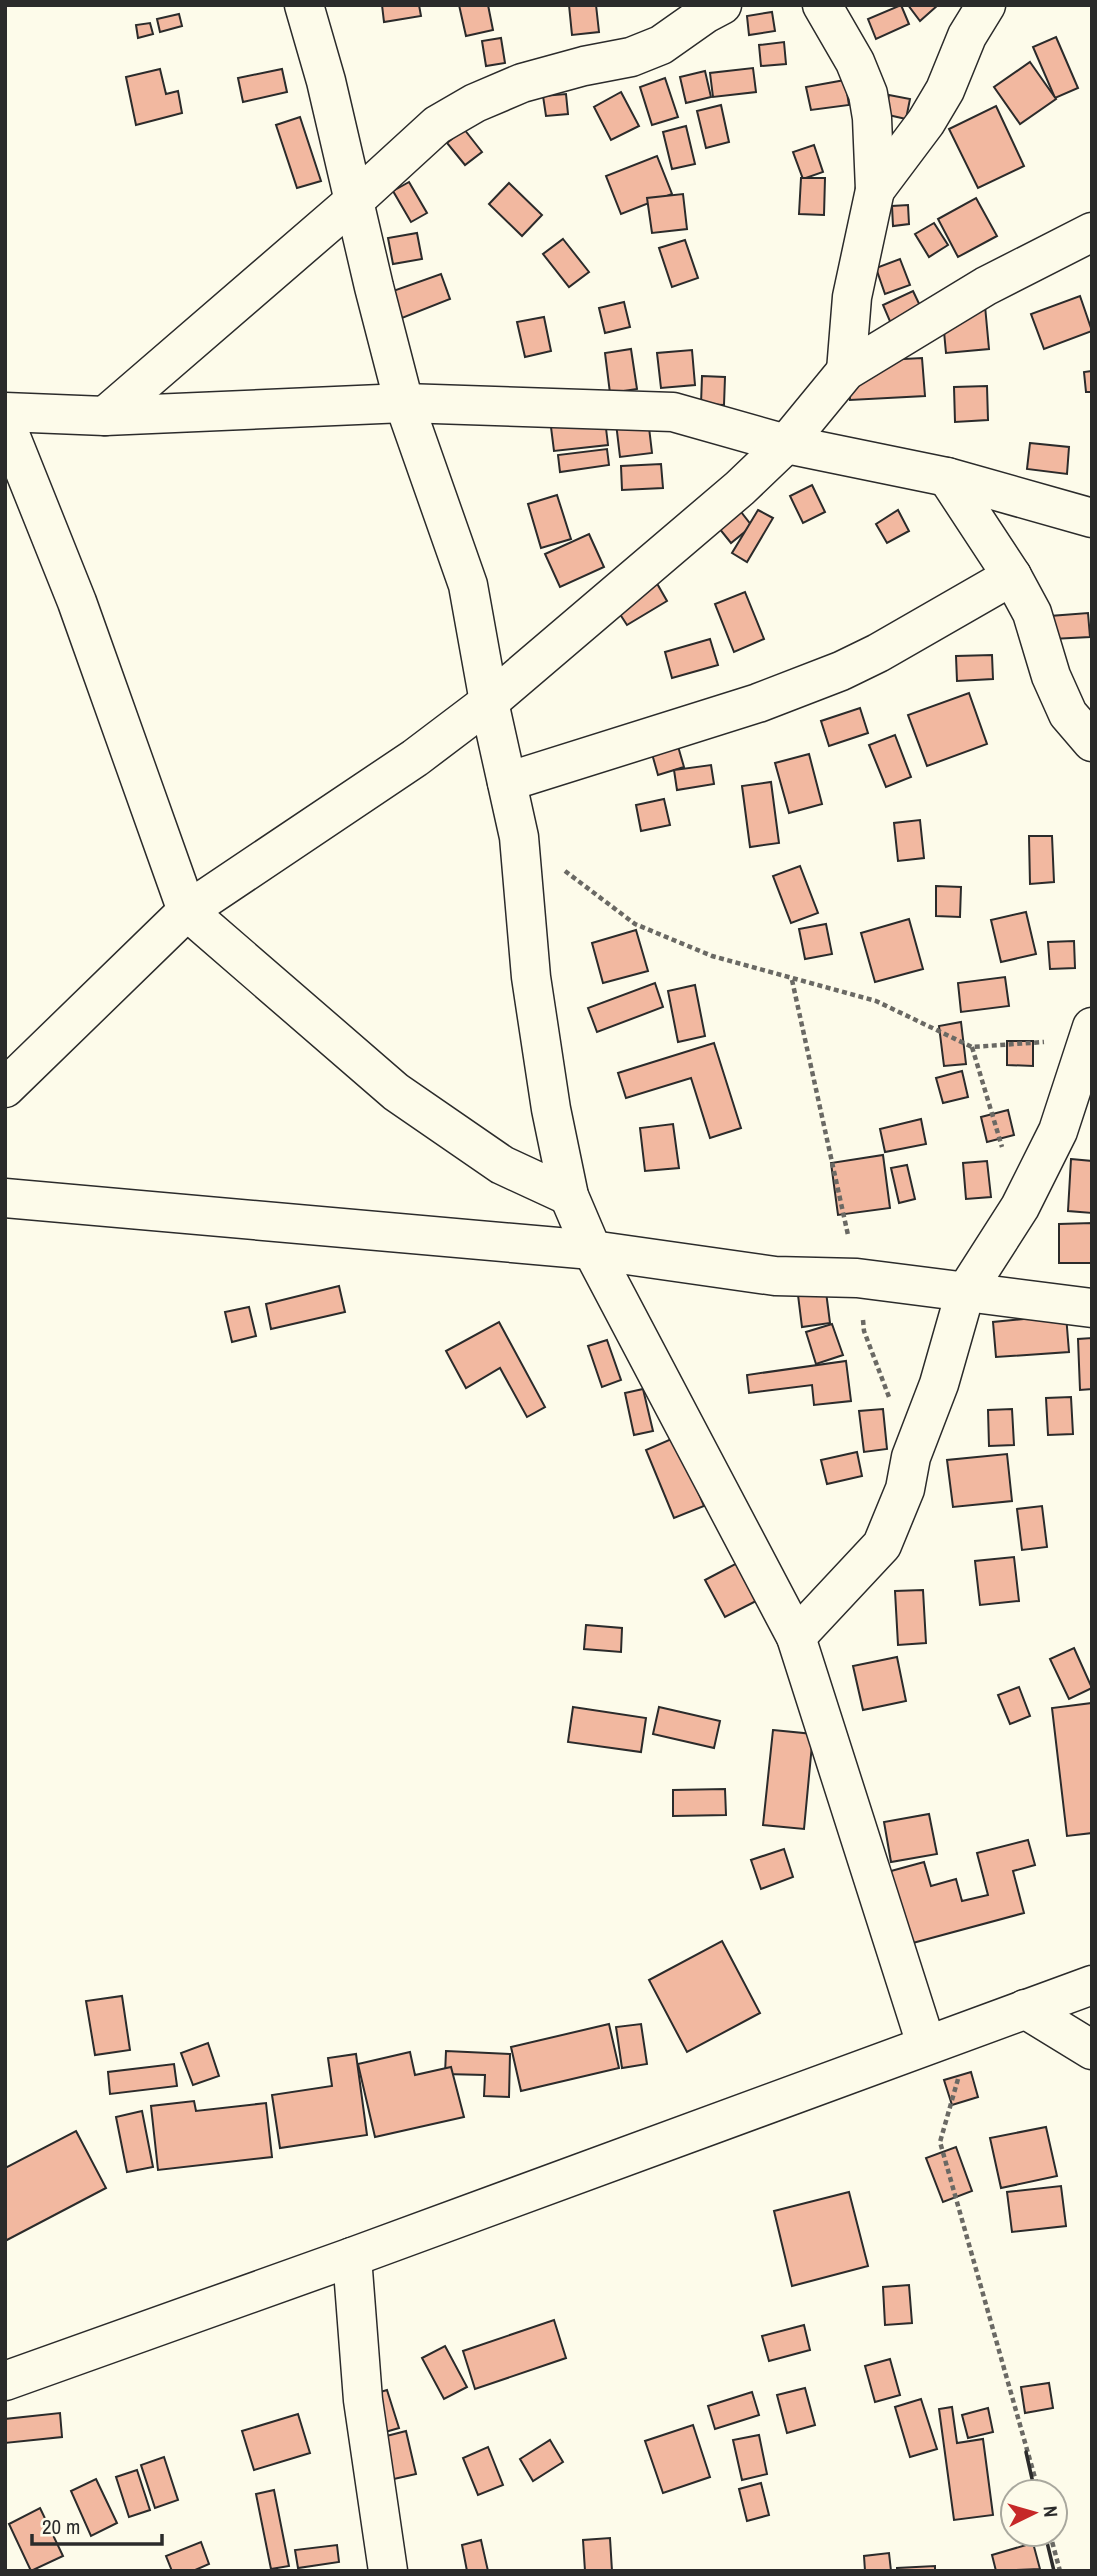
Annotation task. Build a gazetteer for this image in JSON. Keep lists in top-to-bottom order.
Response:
{
  "scale_bar": "20 m",
  "north": "right"
}
